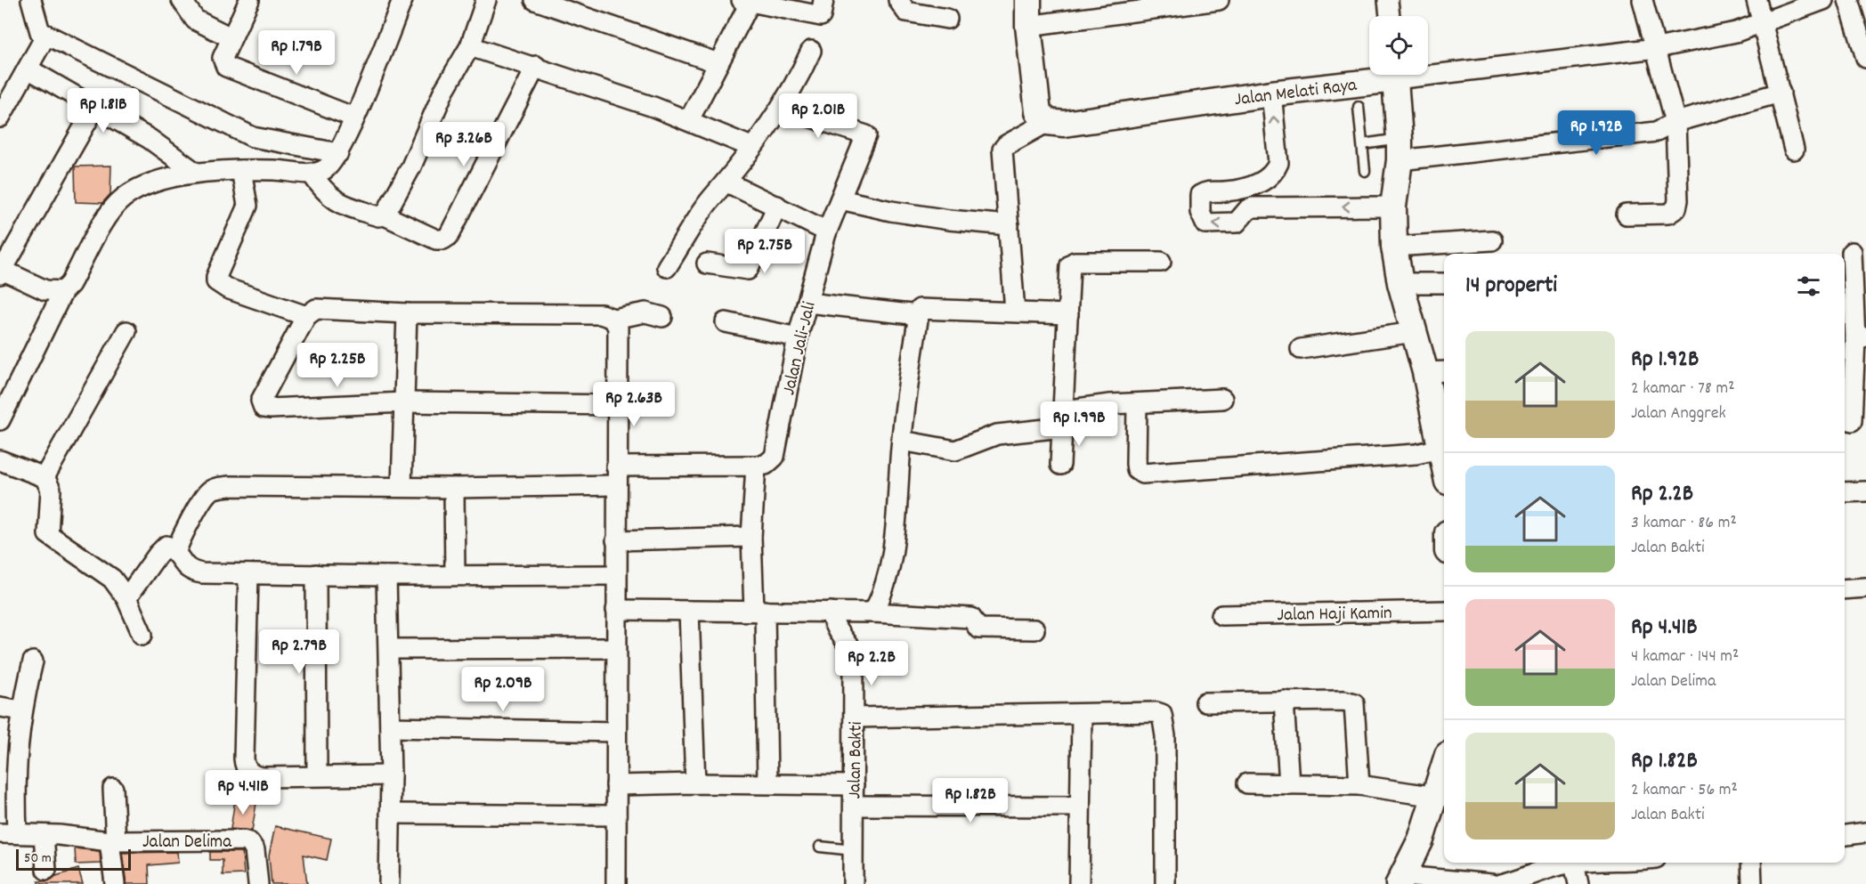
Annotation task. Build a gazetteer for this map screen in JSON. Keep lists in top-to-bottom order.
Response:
{
  "streets": {
    "street": [
      "Jalan Melati Raya",
      "Jalan Jali-Jali",
      "Jalan Haji Kamin",
      "Jalan Bakti",
      "Jalan Delima"
    ]
  },
  "scale_bar": "50 m",
  "page": {
    "price": [
      "Rp 1.79B",
      "Rp 1.81B",
      "Rp 2.01B",
      "Rp 1.92B",
      "Rp 3.26B",
      "Rp 2.75B",
      "Rp 2.25B",
      "Rp 2.63B",
      "Rp 1.99B",
      "Rp 2.79B",
      "Rp 2.2B",
      "Rp 2.09B",
      "Rp 4.41B",
      "Rp 1.82B"
    ],
    "heading": "14 properti",
    "list": [
      {
        "name": "Rp 1.92B",
        "note": "2 kamar · 78 m² · Jalan Anggrek"
      },
      {
        "name": "Rp 2.2B",
        "note": "3 kamar · 86 m² · Jalan Bakti"
      },
      {
        "name": "Rp 4.41B",
        "note": "4 kamar · 144 m² · Jalan Delima"
      },
      {
        "name": "Rp 1.82B",
        "note": "2 kamar · 56 m² · Jalan Bakti"
      }
    ],
    "scale": "50 m"
  }
}
